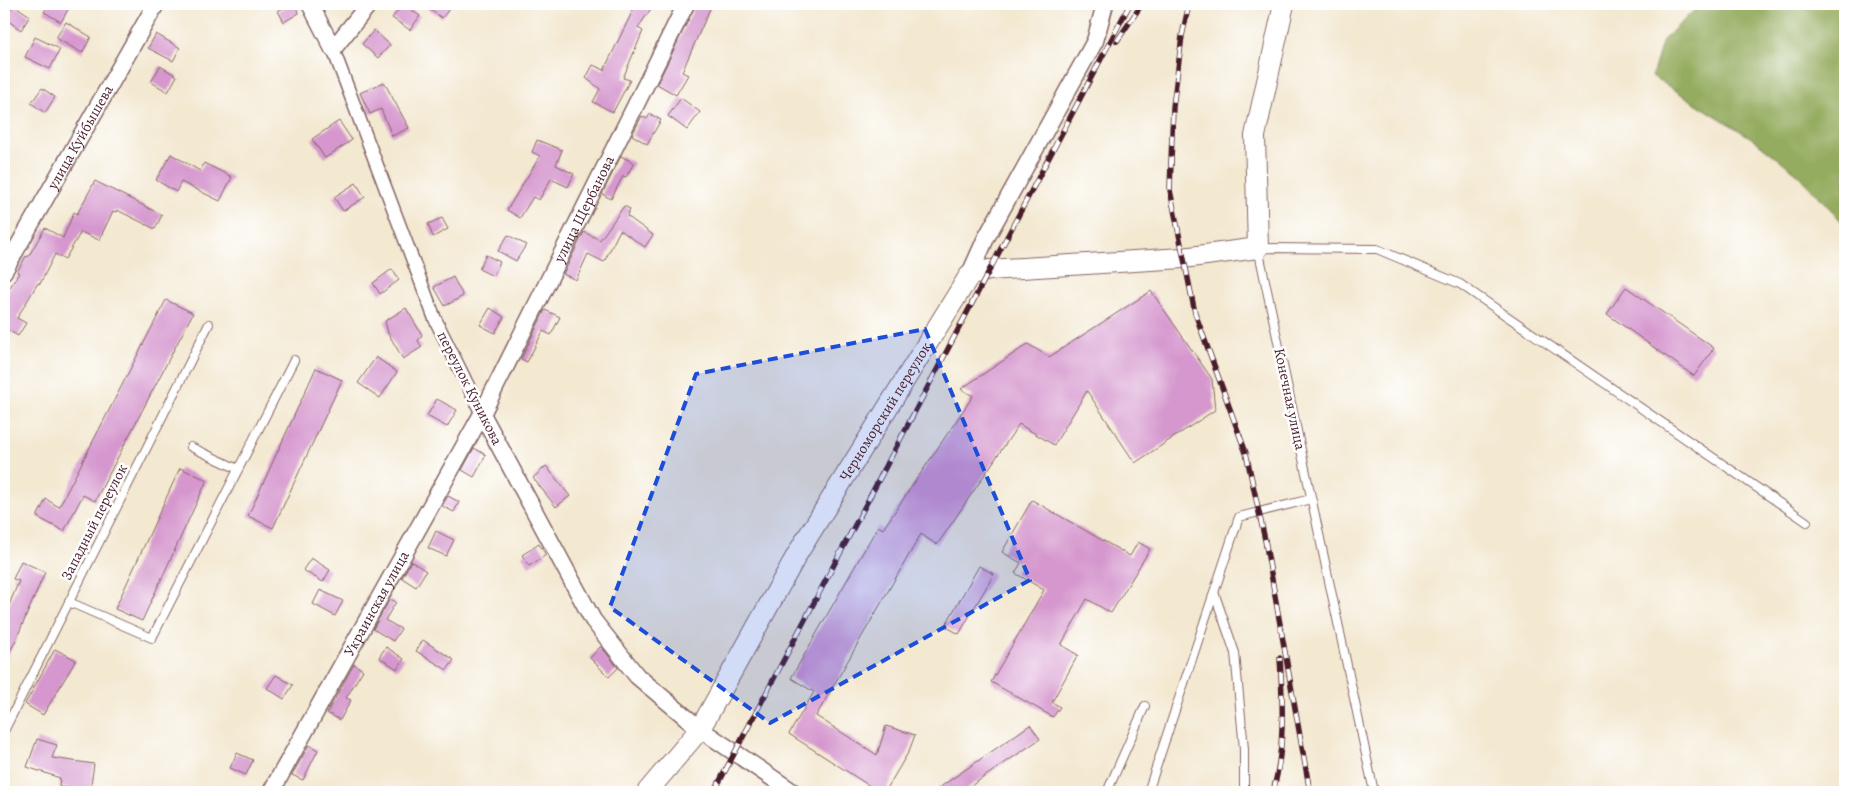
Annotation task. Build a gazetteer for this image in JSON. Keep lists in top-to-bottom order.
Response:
{
  "streets": {
    "street": [
      "улица Куйбышева",
      "улица Щербанова",
      "переулок Куникова",
      "Конечная улица",
      "Черноморский переулок",
      "Украинская улица"
    ],
    "lane": ["Западный переулок"]
  },
  "crossings": [
    ["улица Щербанова", "переулок Куникова"],
    ["улица Щербанова", "Украинская улица"],
    ["переулок Куникова", "Черноморский переулок"],
    ["переулок Куникова", "Украинская улица"]
  ]
}
